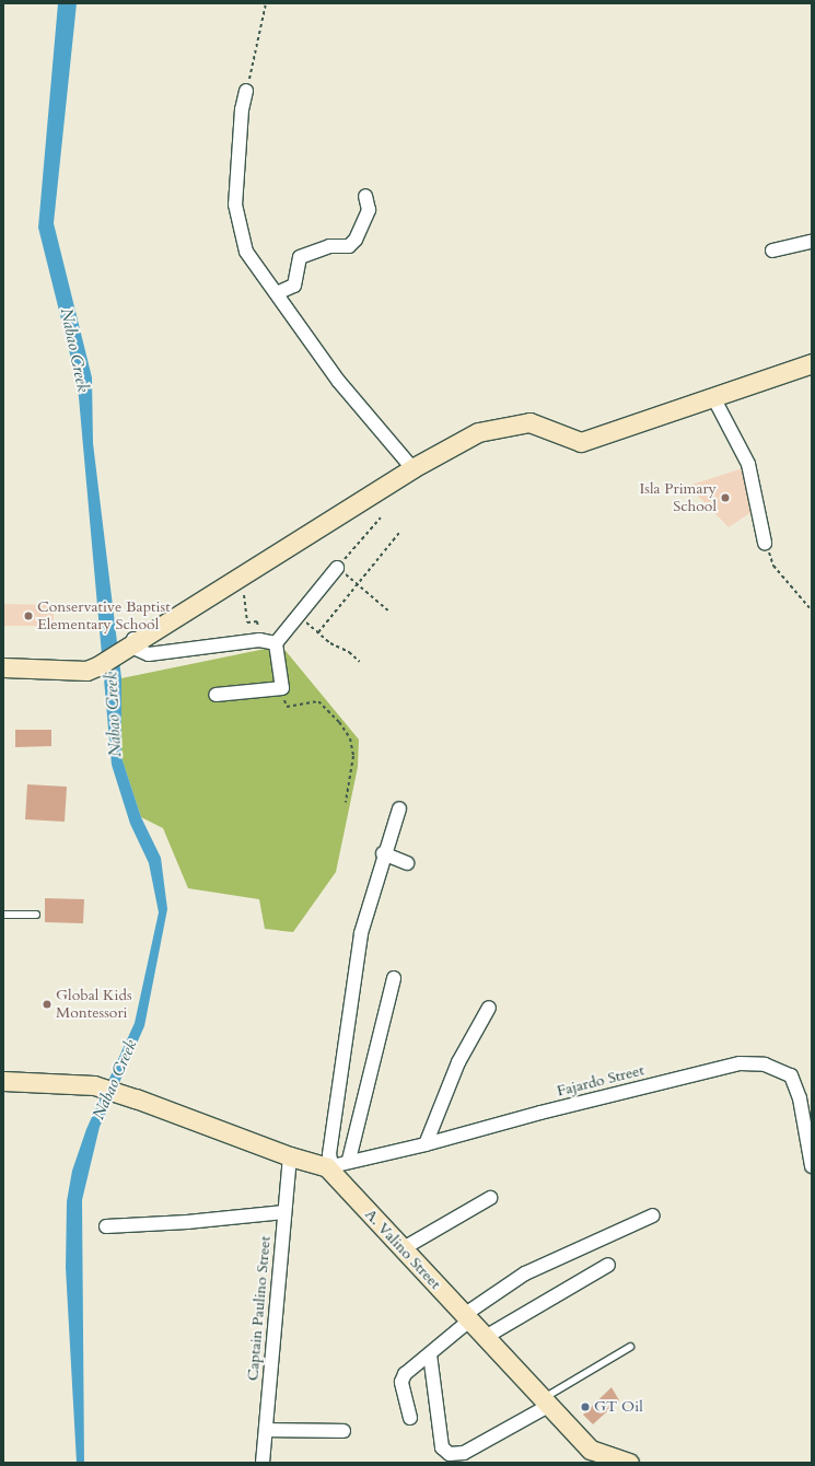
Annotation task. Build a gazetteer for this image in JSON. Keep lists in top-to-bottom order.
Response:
{
  "streets": {
    "street": ["Fajardo Street", "A. Valino Street", "Captain Paulino Street"]
  },
  "crossings": [
    ["Fajardo Street", "A. Valino Street"]
  ],
  "water": ["Nabao Creek"],
  "places": [
    "Isla Primary School",
    "Conservative Baptist Elementary School",
    "Global Kids Montessori",
    "GT Oil"
  ]
}
